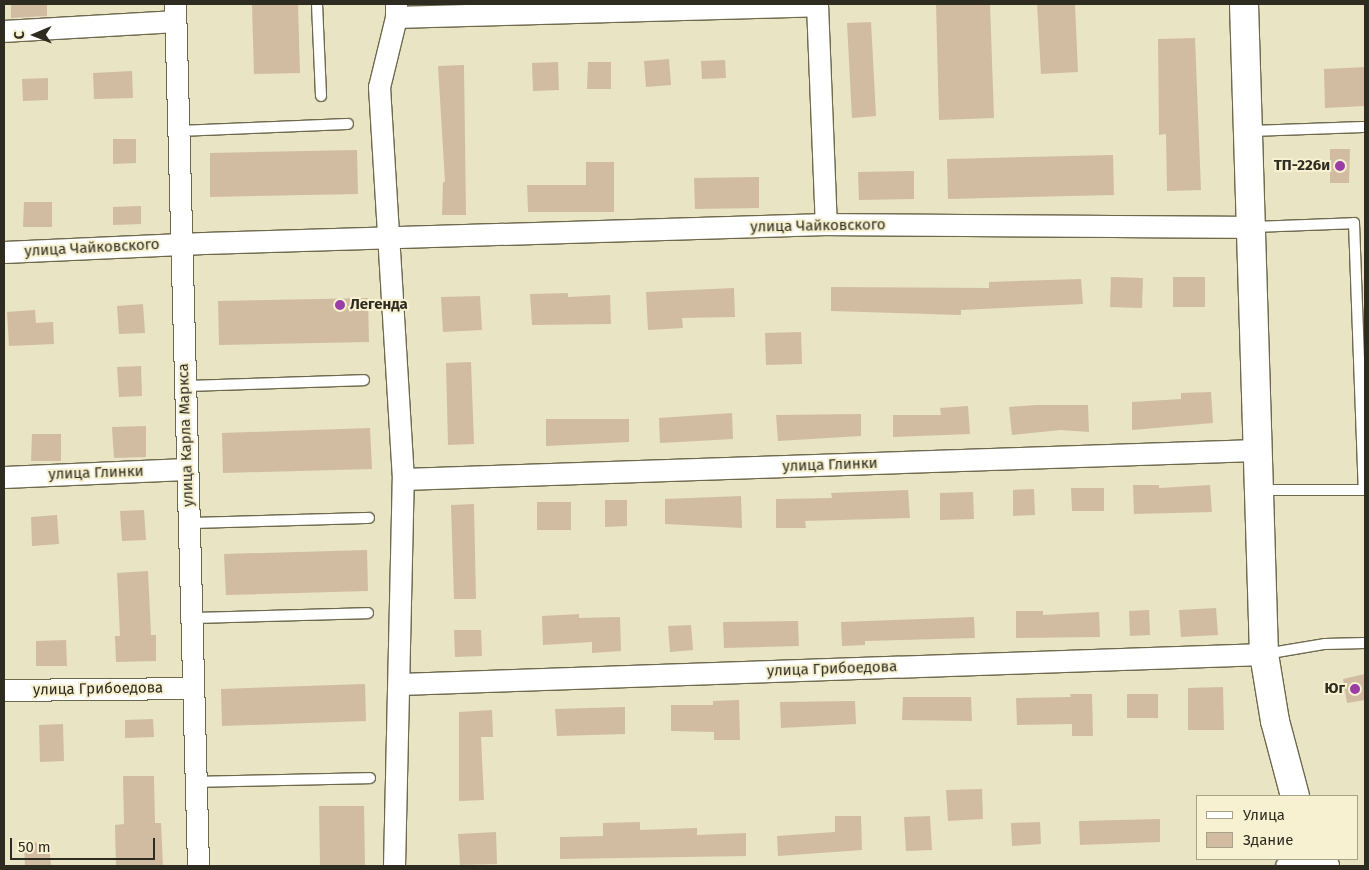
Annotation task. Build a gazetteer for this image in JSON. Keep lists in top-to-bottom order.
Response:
{
  "streets": {
    "street": [
      "улица Чайковского",
      "улица Карла Маркса",
      "улица Глинки",
      "улица Грибоедова"
    ]
  },
  "crossings": [
    ["улица Чайковского", "улица Карла Маркса"],
    ["улица Карла Маркса", "улица Глинки"],
    ["улица Карла Маркса", "улица Грибоедова"]
  ],
  "places": ["ТП-226и", "Легенда", "Юг"],
  "legend": ["Улица", "Здание"],
  "scale_bar": "50 m",
  "north": "left"
}
